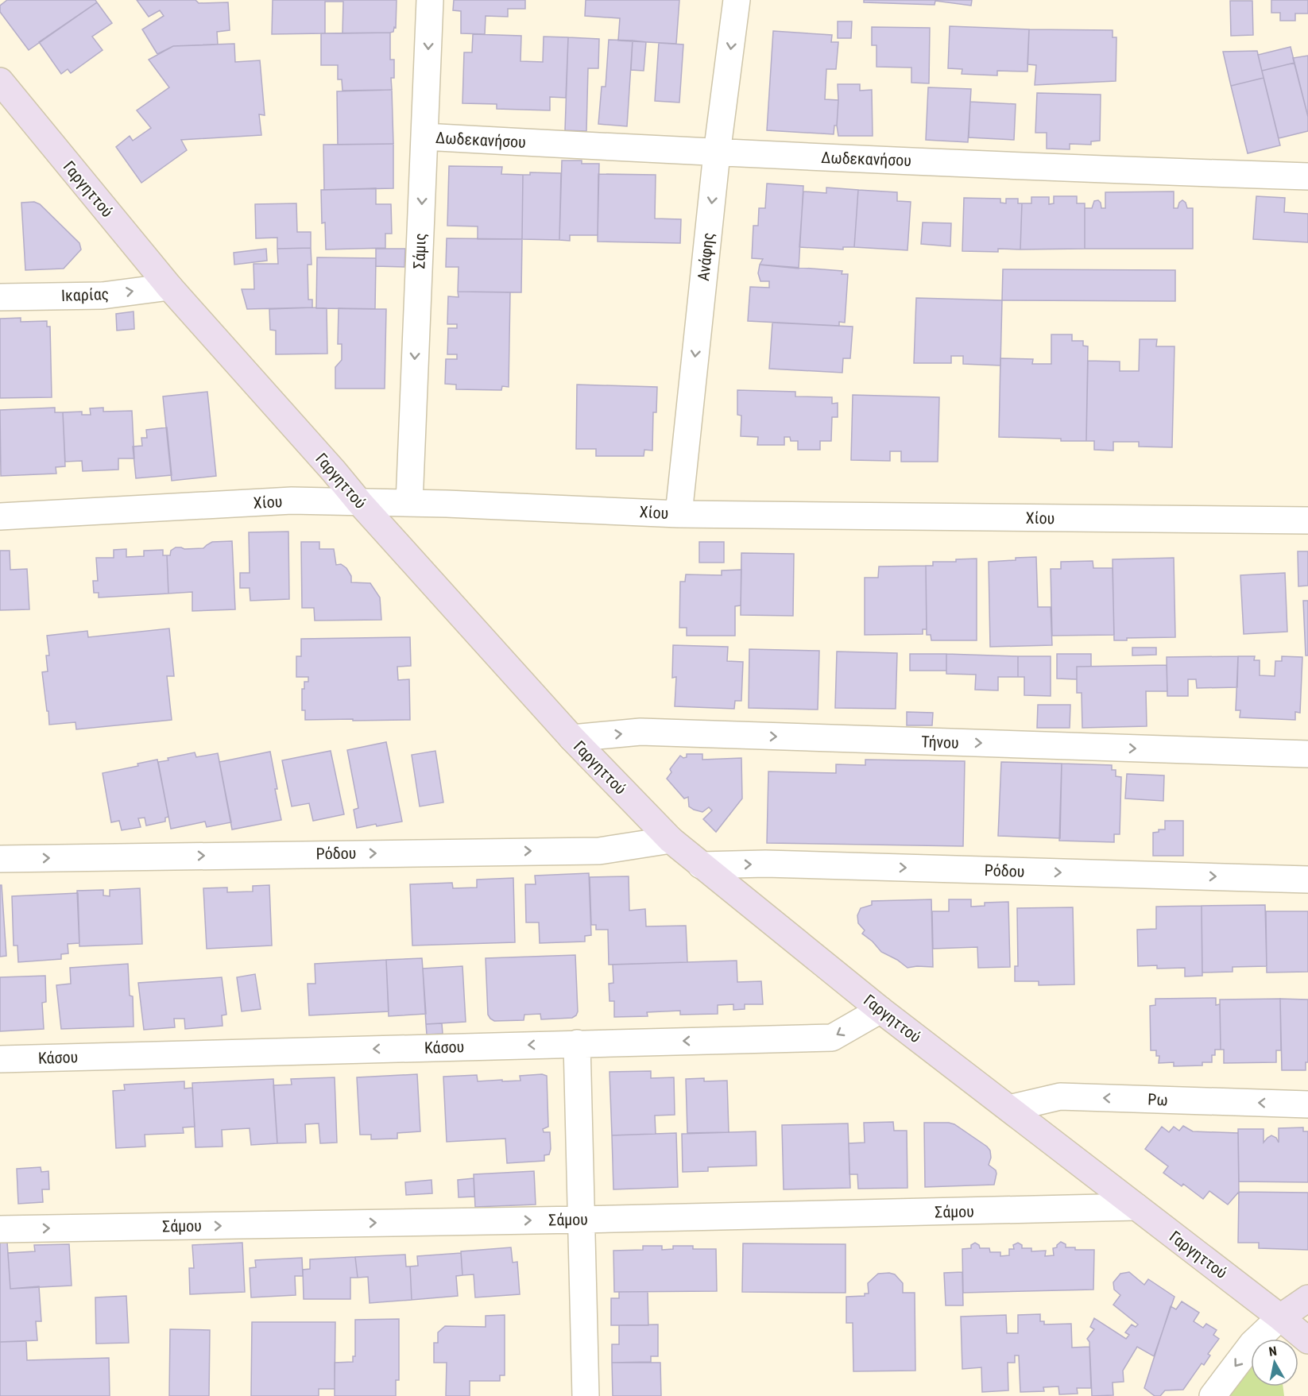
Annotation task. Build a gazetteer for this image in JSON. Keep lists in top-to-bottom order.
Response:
{
  "streets": {
    "street": [
      "Δωδεκανήσου",
      "Γαργηττού",
      "Σάμις",
      "Ανάφης",
      "Ικαρίας",
      "Χίου",
      "Τήνου",
      "Ρόδου",
      "Κάσου",
      "Ρω",
      "Σάμου"
    ]
  },
  "crossings": [
    ["Δωδεκανήσου", "Σάμις"],
    ["Δωδεκανήσου", "Ανάφης"],
    ["Γαργηττού", "Ικαρίας"],
    ["Γαργηττού", "Χίου"],
    ["Γαργηττού", "Τήνου"],
    ["Γαργηττού", "Ρόδου"],
    ["Γαργηττού", "Κάσου"],
    ["Γαργηττού", "Ρω"],
    ["Γαργηττού", "Σάμου"],
    ["Σάμις", "Χίου"],
    ["Ανάφης", "Χίου"]
  ],
  "one_way": [
    "Σάμις",
    "Ανάφης",
    "Ικαρίας",
    "Τήνου",
    "Ρόδου",
    "Κάσου",
    "Ρω",
    "Σάμου"
  ],
  "north": "top"
}
